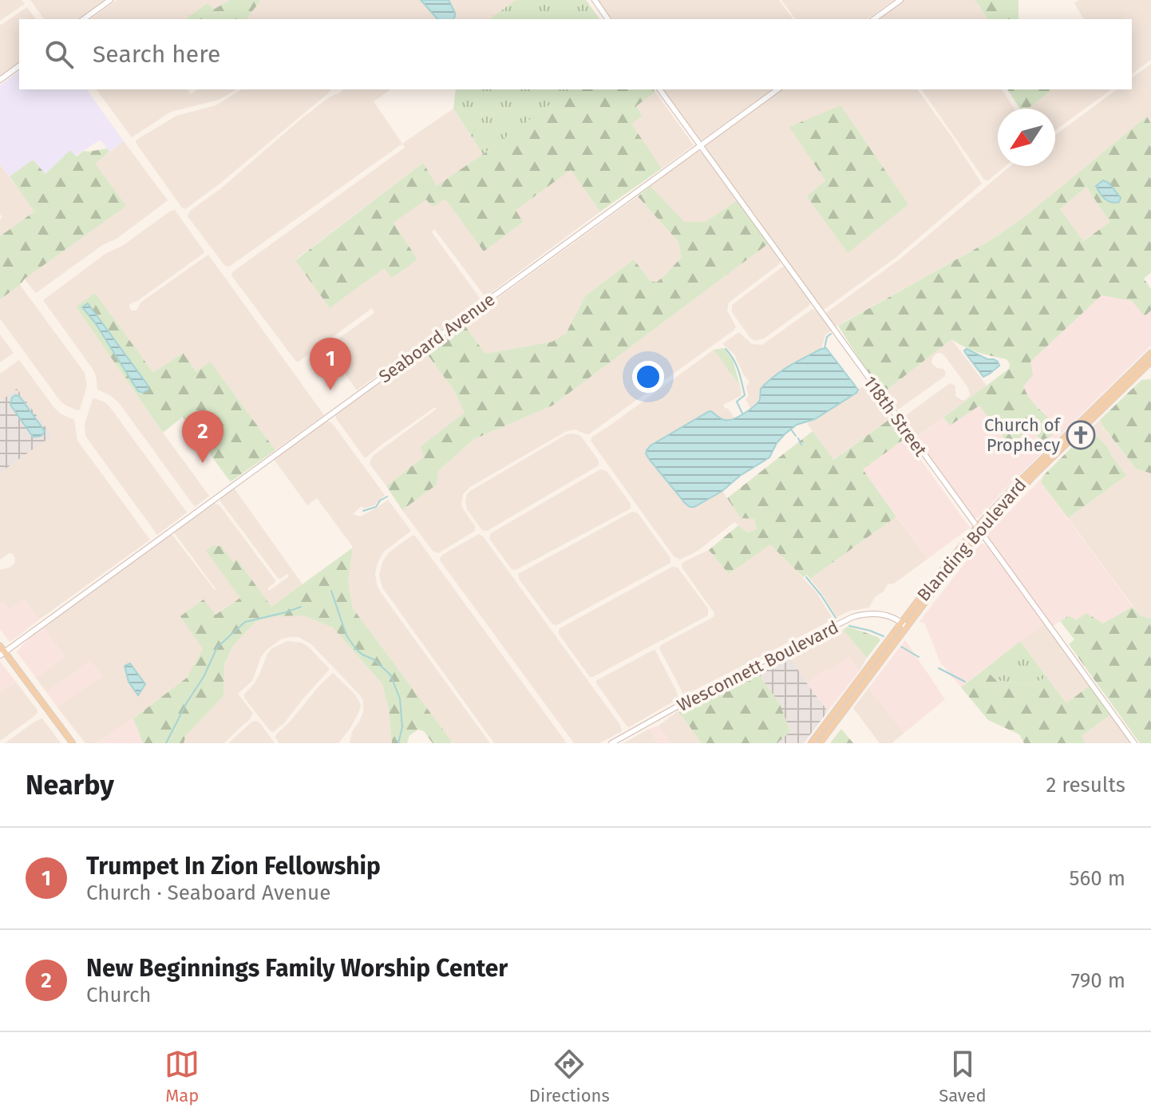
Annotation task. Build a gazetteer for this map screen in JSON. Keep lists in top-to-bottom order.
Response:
{
  "streets": {
    "main road": ["Blanding Boulevard"],
    "street": ["Seaboard Avenue", "118th Street", "Wesconnett Boulevard"]
  },
  "crossings": [
    ["Seaboard Avenue", "118th Street"],
    ["118th Street", "Blanding Boulevard"],
    ["Blanding Boulevard", "Wesconnett Boulevard"]
  ],
  "places": {
    "church": ["Church of Prophecy"]
  },
  "north": "bottom left",
  "page": {
    "search": "Search here",
    "pins": ["1", "2"],
    "heading": ["Nearby", "2 results"],
    "list": [
      {
        "mark": "1",
        "name": "Trumpet In Zion Fellowship",
        "note": "Church · Seaboard Avenue",
        "value": "560 m"
      },
      {
        "mark": "2",
        "name": "New Beginnings Family Worship Center",
        "note": "Church",
        "value": "790 m"
      }
    ],
    "nav": ["Map", "Directions", "Saved"]
  }
}
